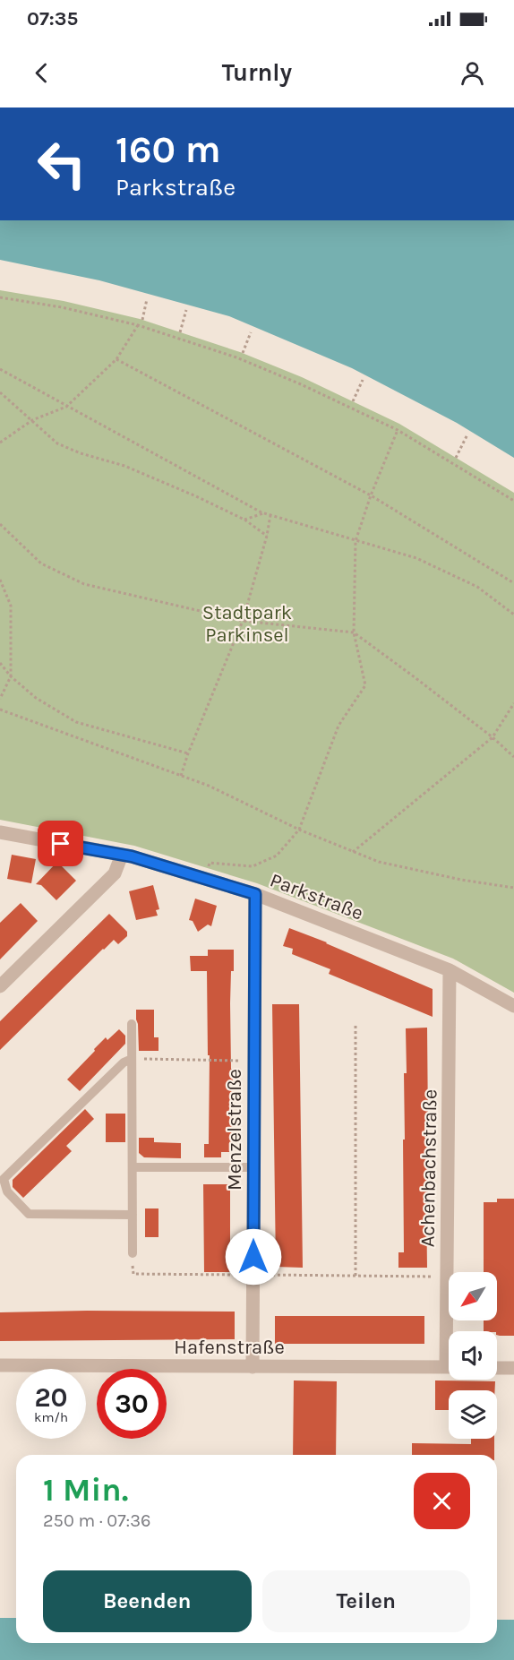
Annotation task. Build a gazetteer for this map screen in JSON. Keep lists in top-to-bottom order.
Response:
{
  "streets": {
    "street": [
      "Parkstraße",
      "Menzelstraße",
      "Achenbachstraße",
      "Hafenstraße"
    ]
  },
  "crossings": [
    ["Parkstraße", "Menzelstraße"],
    ["Parkstraße", "Achenbachstraße"],
    ["Menzelstraße", "Hafenstraße"]
  ],
  "parks": ["Stadtpark Parkinsel"],
  "north": "bottom left",
  "page": {
    "status": "07:35",
    "header": "Turnly",
    "turn": ["160 m", "Parkstraße"],
    "speed": "20 km/h",
    "limit": "30",
    "heading": ["1 Min.", "250 m · 07:36"],
    "buttons": ["Beenden", "Teilen"]
  }
}
